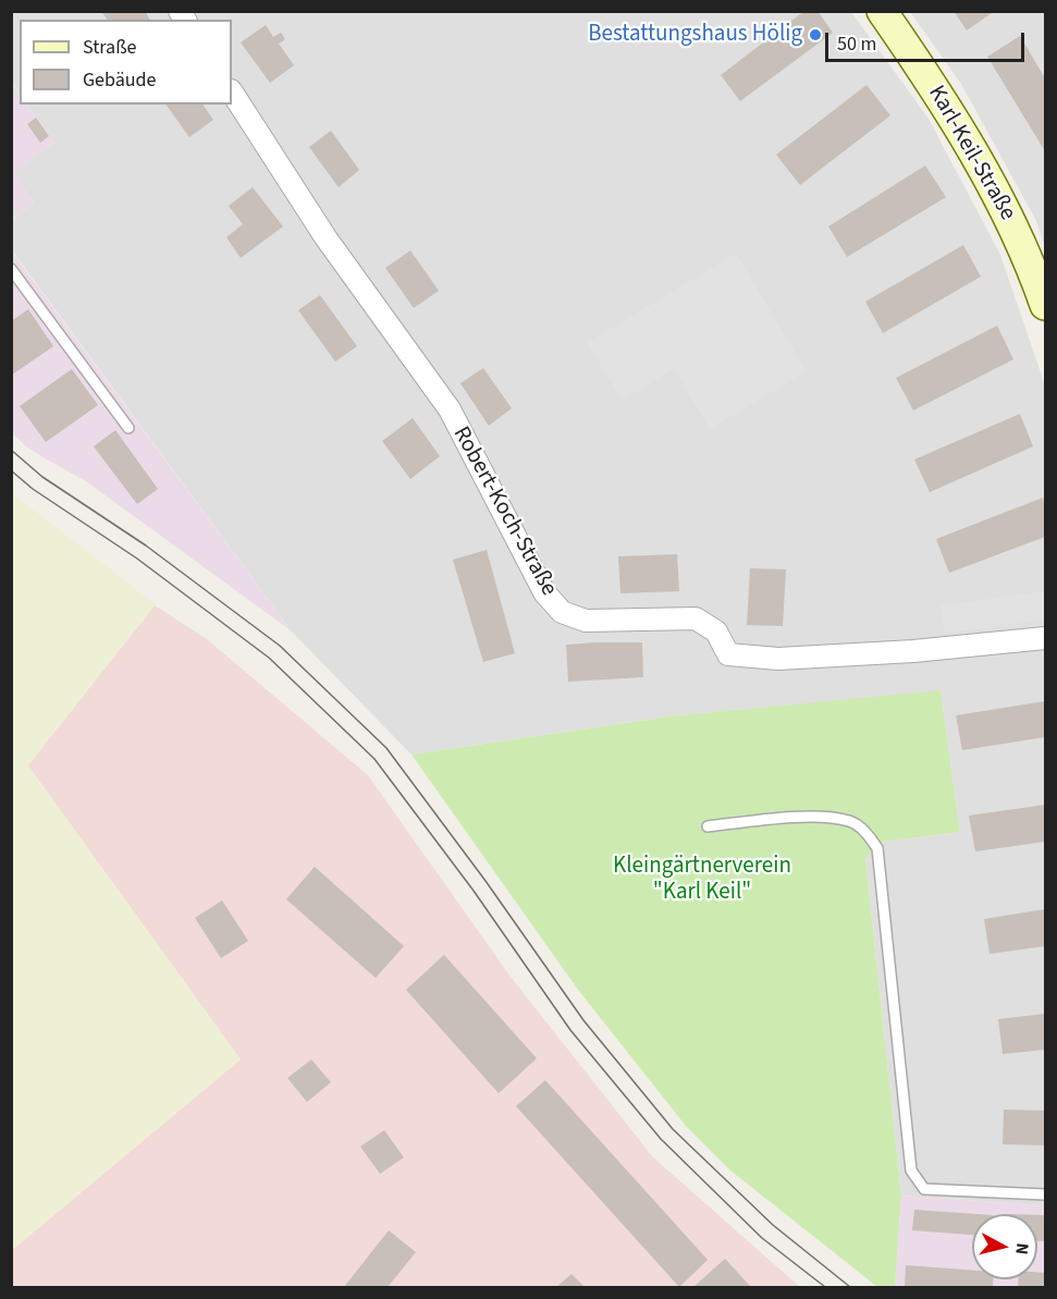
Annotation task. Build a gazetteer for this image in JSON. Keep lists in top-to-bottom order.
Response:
{
  "streets": {
    "main road": ["Karl-Keil-Straße"],
    "street": ["Robert-Koch-Straße"]
  },
  "parks": ["Kleingärtnerverein \"Karl Keil\""],
  "places": ["Bestattungshaus Hölig"],
  "legend": ["Straße", "Gebäude"],
  "scale_bar": "50 m",
  "north": "right"
}
